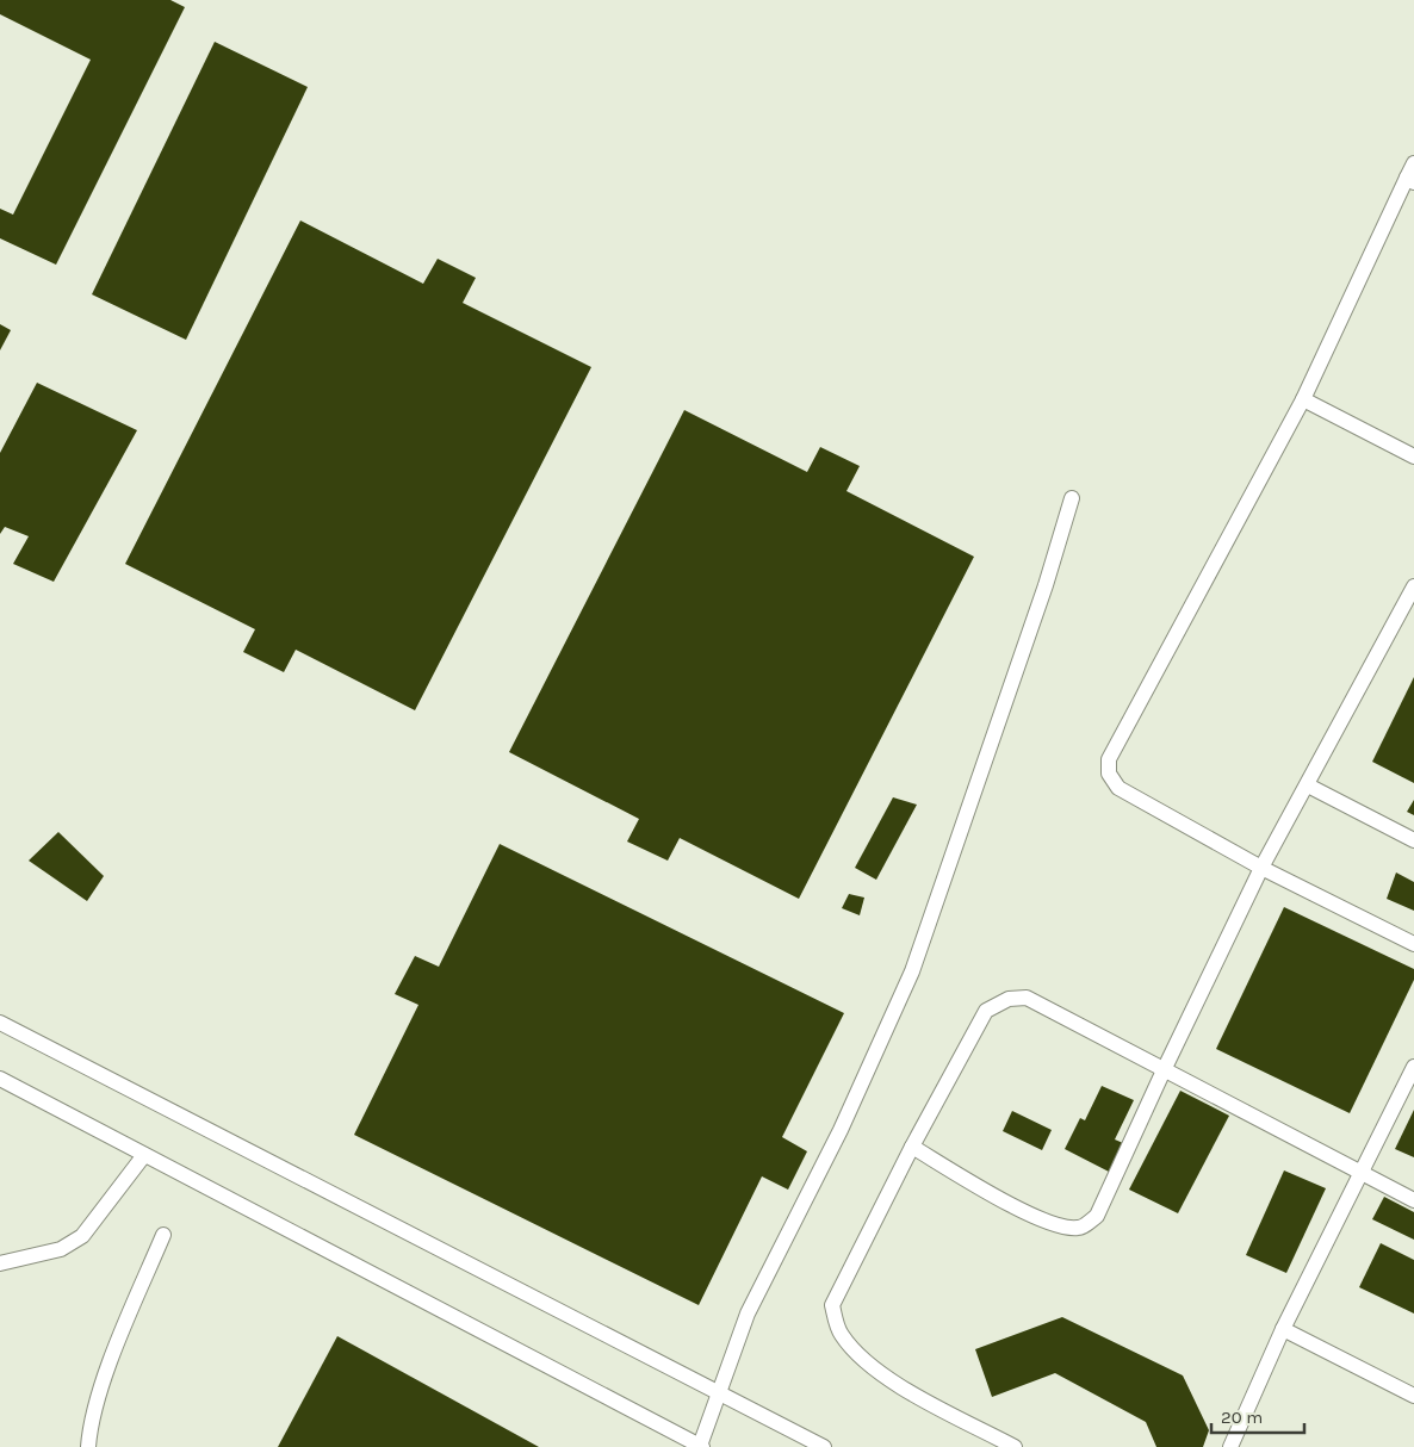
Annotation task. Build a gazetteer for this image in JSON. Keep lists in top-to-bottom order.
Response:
{
  "scale_bar": "20 m"
}
